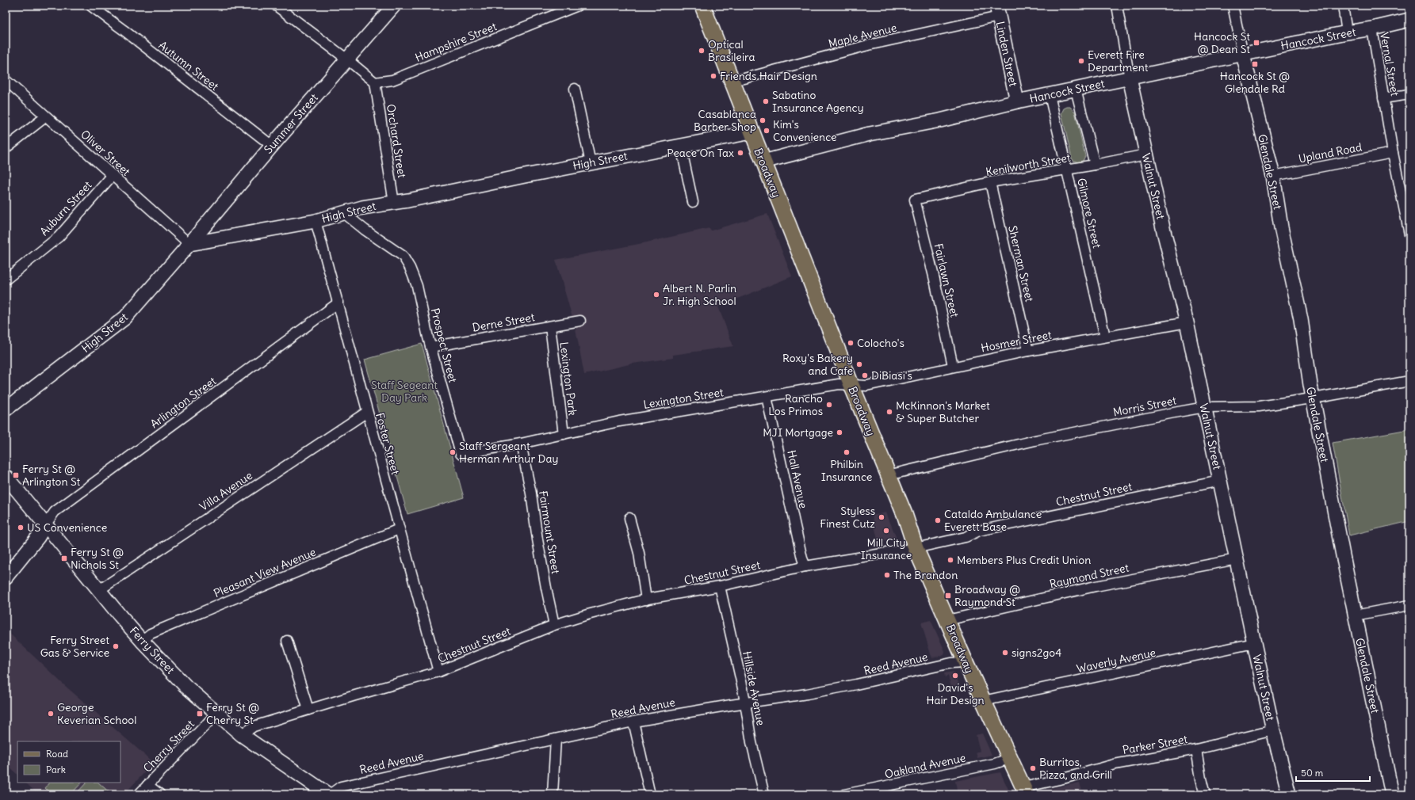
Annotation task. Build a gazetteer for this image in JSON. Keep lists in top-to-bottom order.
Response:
{
  "streets": {
    "main road": ["Broadway"],
    "street": [
      "Maple Avenue",
      "Hancock Street",
      "Hampshire Street",
      "Linden Street",
      "Vernal Street",
      "Autumn Street",
      "Summer Street",
      "Orchard Street",
      "Oliver Street",
      "Upland Road",
      "High Street",
      "Kenilworth Street",
      "Glendale Street",
      "Walnut Street",
      "Auburn Street",
      "Gilmore Street",
      "Sherman Street",
      "Fairlawn Street",
      "Derne Street",
      "Hosmer Street",
      "Prospect Street",
      "Lexington Park",
      "Lexington Street",
      "Arlington Street",
      "Morris Street",
      "Foster Street",
      "Hall Avenue",
      "Villa Avenue",
      "Chestnut Street",
      "Fairmount Street",
      "Pleasant View Avenue",
      "Raymond Street",
      "Ferry Street",
      "Waverly Avenue",
      "Reed Avenue",
      "Hillside Avenue",
      "Parker Street",
      "Cherry Street",
      "Oakland Avenue"
    ]
  },
  "crossings": [
    ["Maple Avenue", "Linden Street"],
    ["Maple Avenue", "Broadway"],
    ["Hancock Street", "Linden Street"],
    ["Hancock Street", "Vernal Street"],
    ["Hancock Street", "Glendale Street"],
    ["Hancock Street", "Broadway"],
    ["Hancock Street", "Walnut Street"],
    ["Hancock Street", "Gilmore Street"],
    ["Hampshire Street", "Orchard Street"],
    ["Vernal Street", "Upland Road"],
    ["Autumn Street", "Summer Street"],
    ["Summer Street", "Oliver Street"],
    ["Summer Street", "High Street"],
    ["Orchard Street", "High Street"],
    ["Oliver Street", "High Street"],
    ["Oliver Street", "Auburn Street"],
    ["Upland Road", "Glendale Street"],
    ["High Street", "Broadway"],
    ["High Street", "Prospect Street"],
    ["High Street", "Foster Street"],
    ["Kenilworth Street", "Walnut Street"],
    ["Kenilworth Street", "Gilmore Street"],
    ["Kenilworth Street", "Sherman Street"],
    ["Kenilworth Street", "Fairlawn Street"],
    ["Glendale Street", "Morris Street"],
    ["Broadway", "Hosmer Street"],
    ["Broadway", "Lexington Street"],
    ["Broadway", "Morris Street"],
    ["Broadway", "Chestnut Street"],
    ["Broadway", "Raymond Street"],
    ["Broadway", "Waverly Avenue"],
    ["Broadway", "Reed Avenue"],
    ["Broadway", "Parker Street"],
    ["Broadway", "Oakland Avenue"],
    ["Walnut Street", "Hosmer Street"],
    ["Walnut Street", "Morris Street"],
    ["Walnut Street", "Chestnut Street"],
    ["Walnut Street", "Raymond Street"],
    ["Walnut Street", "Waverly Avenue"],
    ["Walnut Street", "Parker Street"],
    ["Gilmore Street", "Hosmer Street"],
    ["Sherman Street", "Hosmer Street"],
    ["Fairlawn Street", "Hosmer Street"],
    ["Derne Street", "Prospect Street"],
    ["Derne Street", "Lexington Park"],
    ["Hosmer Street", "Lexington Street"],
    ["Prospect Street", "Lexington Street"],
    ["Prospect Street", "Fairmount Street"],
    ["Lexington Park", "Lexington Street"],
    ["Lexington Street", "Hall Avenue"],
    ["Lexington Street", "Fairmount Street"],
    ["Arlington Street", "Foster Street"],
    ["Arlington Street", "Ferry Street"],
    ["Foster Street", "Villa Avenue"],
    ["Foster Street", "Chestnut Street"],
    ["Foster Street", "Pleasant View Avenue"],
    ["Hall Avenue", "Chestnut Street"],
    ["Villa Avenue", "Ferry Street"],
    ["Chestnut Street", "Fairmount Street"],
    ["Chestnut Street", "Ferry Street"],
    ["Chestnut Street", "Hillside Avenue"],
    ["Pleasant View Avenue", "Ferry Street"],
    ["Ferry Street", "Reed Avenue"],
    ["Ferry Street", "Cherry Street"],
    ["Reed Avenue", "Hillside Avenue"]
  ],
  "parks": ["Staff Segeant Day Park"],
  "places": {
    "transit": [
      "Hancock St @ Dean St",
      "Hancock St @ Glendale Rd",
      "Ferry St @ Arlington St",
      "Ferry St @ Nichols St",
      "Broadway @ Raymond St",
      "Ferry St @ Cherry St"
    ],
    "other": [
      "Optical Brasileira",
      "Everett Fire Department",
      "Friends Hair Design",
      "Sabatino Insurance Agency",
      "Casablanca Barber Shop",
      "Kim's Convenience",
      "Peace On Tax",
      "Albert N. Parlin Jr. High School",
      "Colocho's",
      "Roxy's Bakery and Cafe",
      "DiBiasi's",
      "Rancho Los Primos",
      "McKinnon's Market & Super Butcher",
      "MJI Mortgage",
      "Staff Sergeant Herman Arthur Day",
      "Philbin Insurance",
      "Styless Finest Cutz",
      "Cataldo Ambulance Everett Base",
      "US Convenience",
      "Mill City Insurance",
      "Members Plus Credit Union",
      "The Brandon",
      "Ferry Street Gas & Service",
      "signs2go4",
      "David's Hair Design",
      "George Keverian School",
      "Burritos, Pizza, and Grill"
    ]
  },
  "legend": ["Road", "Park"],
  "scale_bar": "50 m"
}
